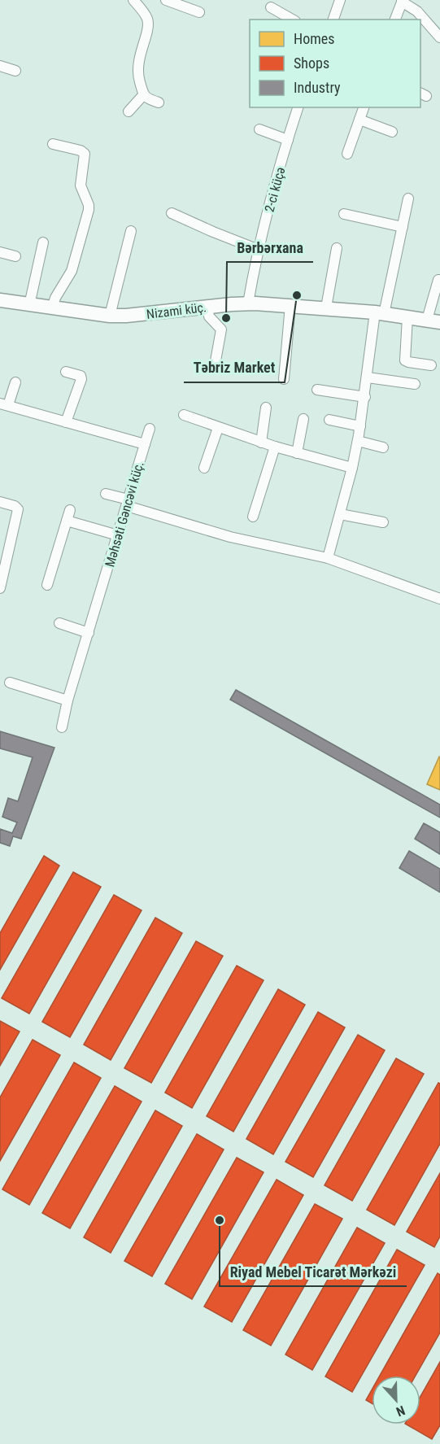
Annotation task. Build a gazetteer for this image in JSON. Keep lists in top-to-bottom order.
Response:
{
  "streets": {
    "street": ["2-ci küçə", "Nizami küç.", "Məhsəti Gəncəvi küç."]
  },
  "crossings": [
    ["2-ci küçə", "Nizami küç."]
  ],
  "places": ["Təbriz Market", "Bərbərxana", "Riyad Mebel Ticarət Mərkəzi"],
  "legend": ["Homes", "Shops", "Industry"],
  "north": "bottom"
}
